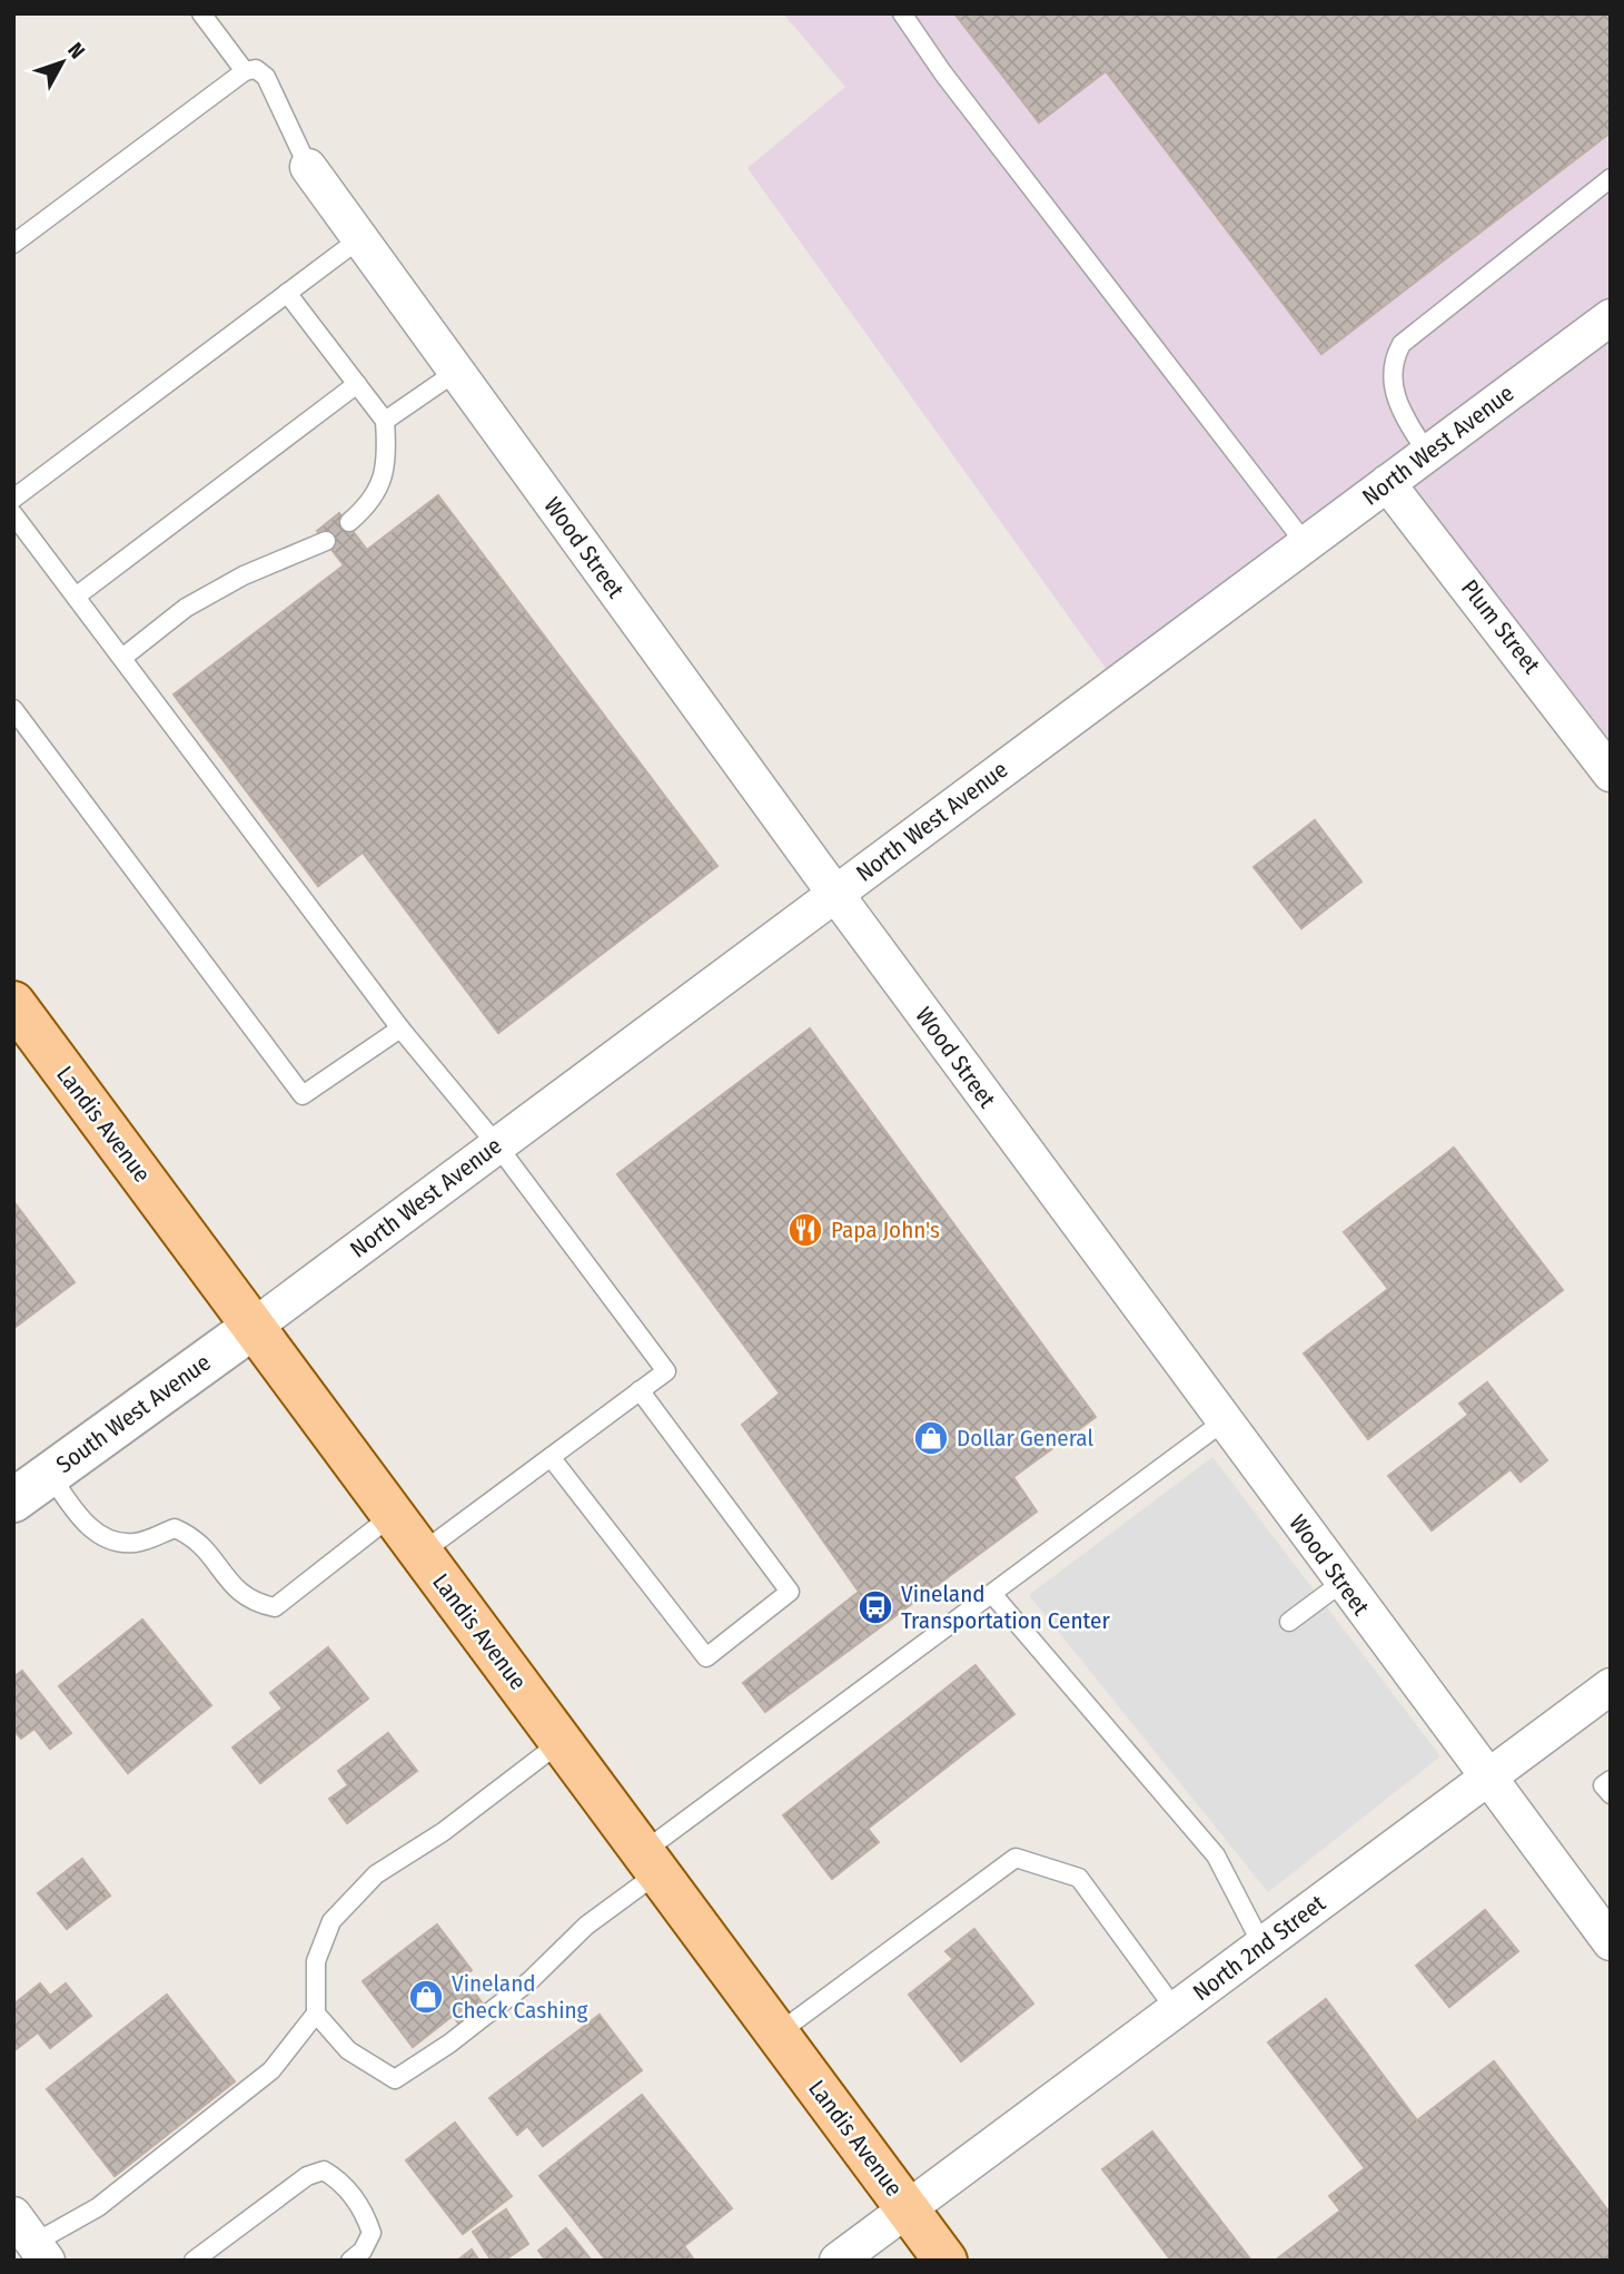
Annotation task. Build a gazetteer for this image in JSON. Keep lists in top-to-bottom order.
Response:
{
  "streets": {
    "main road": ["Landis Avenue"],
    "street": [
      "North West Avenue",
      "Wood Street",
      "Plum Street",
      "South West Avenue",
      "North 2nd Street"
    ]
  },
  "crossings": [
    ["North West Avenue", "Wood Street"],
    ["North West Avenue", "Plum Street"],
    ["North West Avenue", "Landis Avenue"],
    ["North West Avenue", "South West Avenue"],
    ["Wood Street", "North 2nd Street"],
    ["Landis Avenue", "South West Avenue"],
    ["Landis Avenue", "North 2nd Street"]
  ],
  "places": {
    "restaurant": ["Papa John's"],
    "shop": ["Dollar General", "Vineland Check Cashing"],
    "bus stop": ["Vineland Transportation Center"]
  },
  "north": "top right"
}
